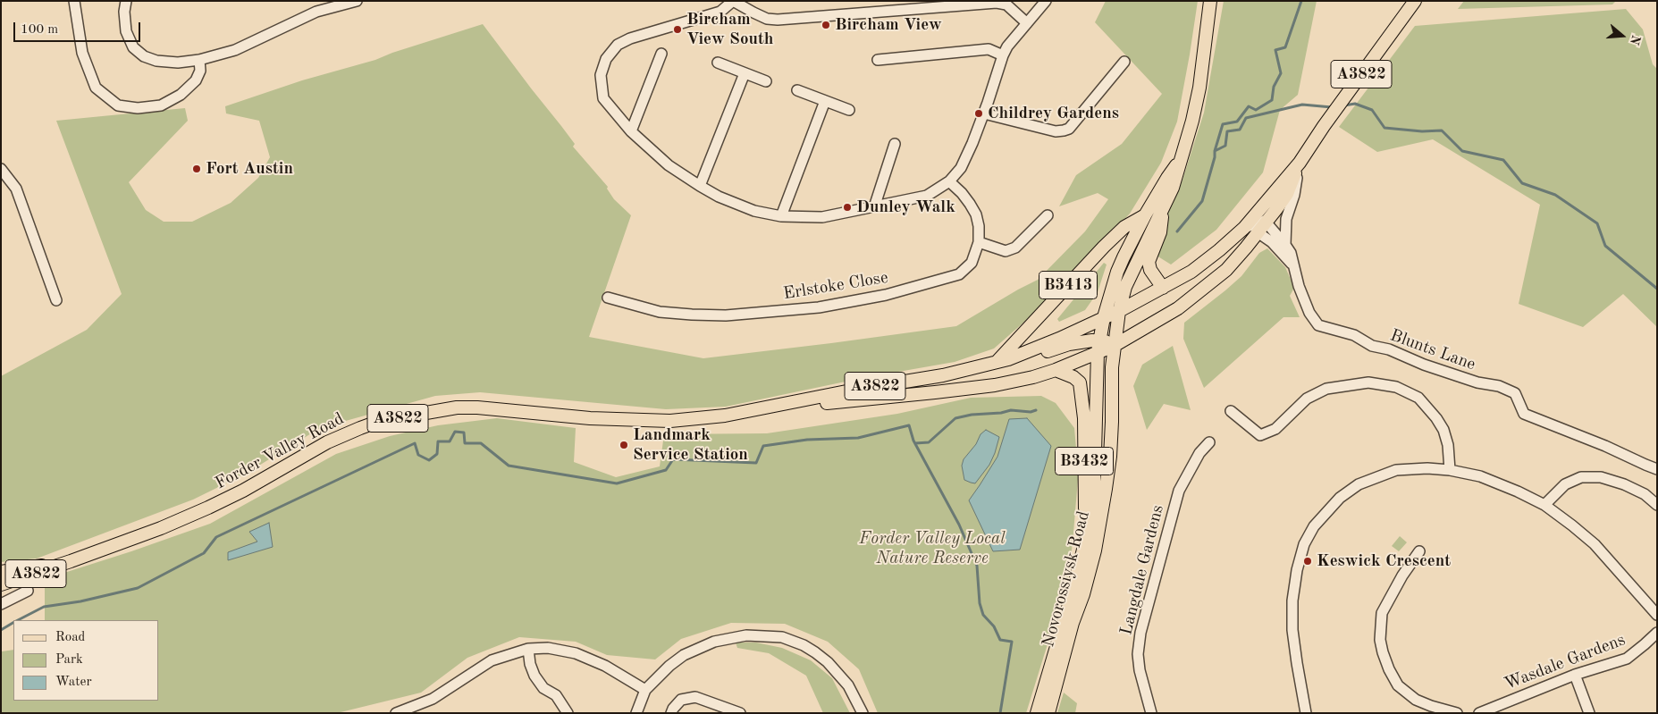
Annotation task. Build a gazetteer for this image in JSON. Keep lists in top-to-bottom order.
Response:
{
  "streets": {
    "main road": [
      "A3822",
      "B3413",
      "Forder Valley Road",
      "B3432",
      "Novorossiysk Road"
    ],
    "street": [
      "Erlstoke Close",
      "Blunts Lane",
      "Langdale Gardens",
      "Wasdale Gardens"
    ]
  },
  "crossings": [
    ["A3822", "B3413"],
    ["A3822", "Blunts Lane"],
    ["A3822", "Forder Valley Road"],
    ["A3822", "Novorossiysk Road"],
    ["B3413", "Forder Valley Road"],
    ["B3413", "Novorossiysk Road"],
    ["Forder Valley Road", "B3432"],
    ["Forder Valley Road", "Novorossiysk Road"],
    ["B3432", "Novorossiysk Road"]
  ],
  "parks": ["Forder Valley Local Nature Reserve"],
  "places": [
    "Bircham View",
    "Bircham View South",
    "Childrey Gardens",
    "Fort Austin",
    "Dunley Walk",
    "Landmark Service Station",
    "Keswick Crescent"
  ],
  "legend": ["Road", "Park", "Water"],
  "scale_bar": "100 m",
  "north": "right"
}
